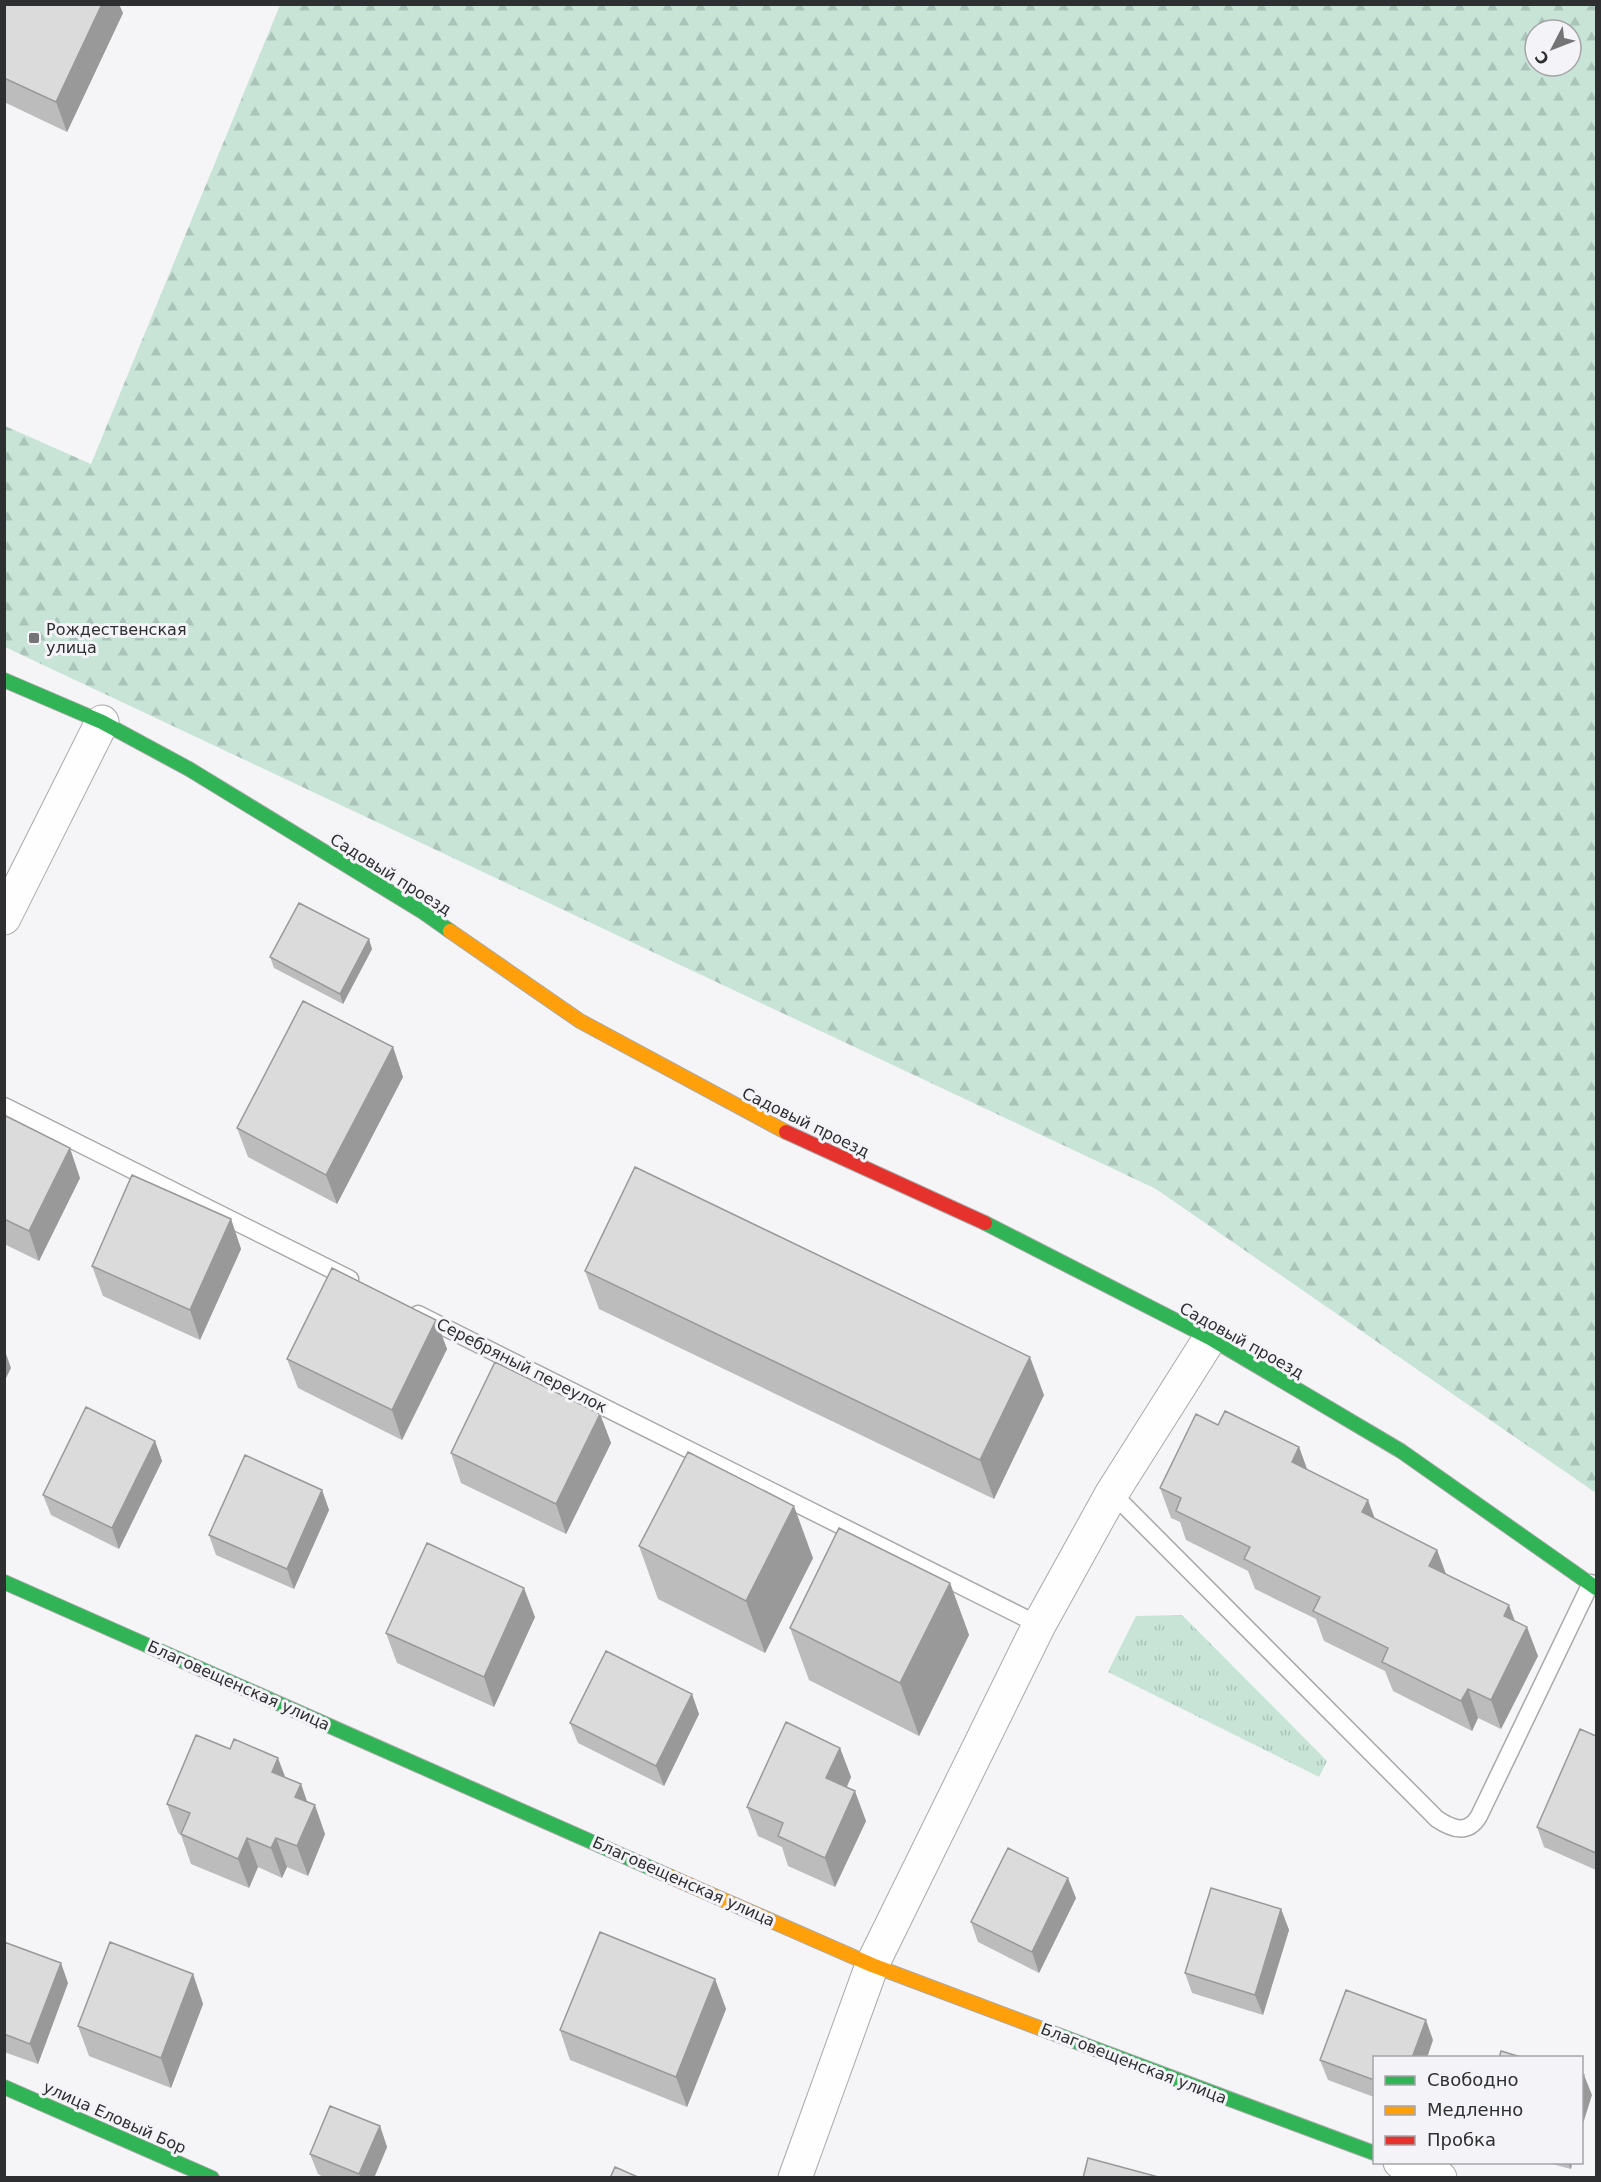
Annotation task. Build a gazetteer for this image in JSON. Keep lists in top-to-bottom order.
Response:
{
  "streets": {
    "street": ["Садовый проезд", "Благовещенская улица", "улица Еловый Бор"],
    "lane": ["Серебряный переулок"]
  },
  "places": {
    "transit": ["Рождественская улица"]
  },
  "legend": ["Свободно", "Медленно", "Пробка"],
  "north": "bottom left"
}
